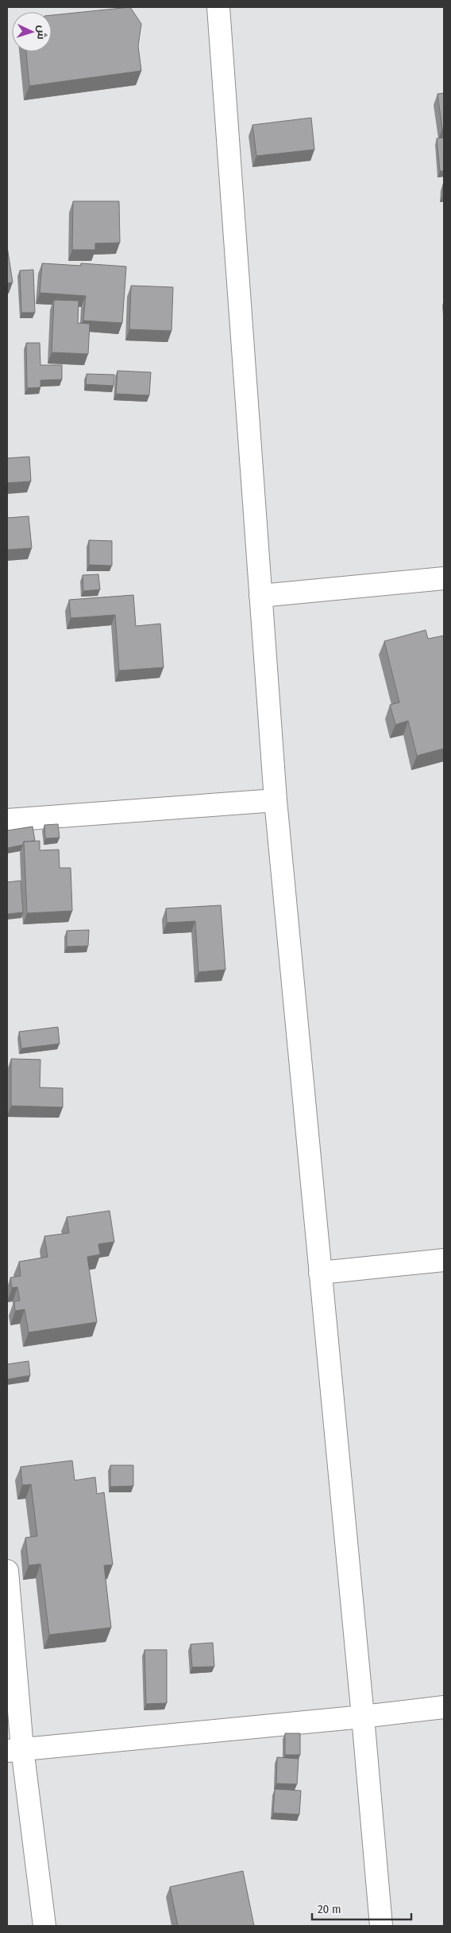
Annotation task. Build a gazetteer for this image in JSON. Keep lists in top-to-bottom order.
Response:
{
  "scale_bar": "20 m",
  "north": "right"
}
